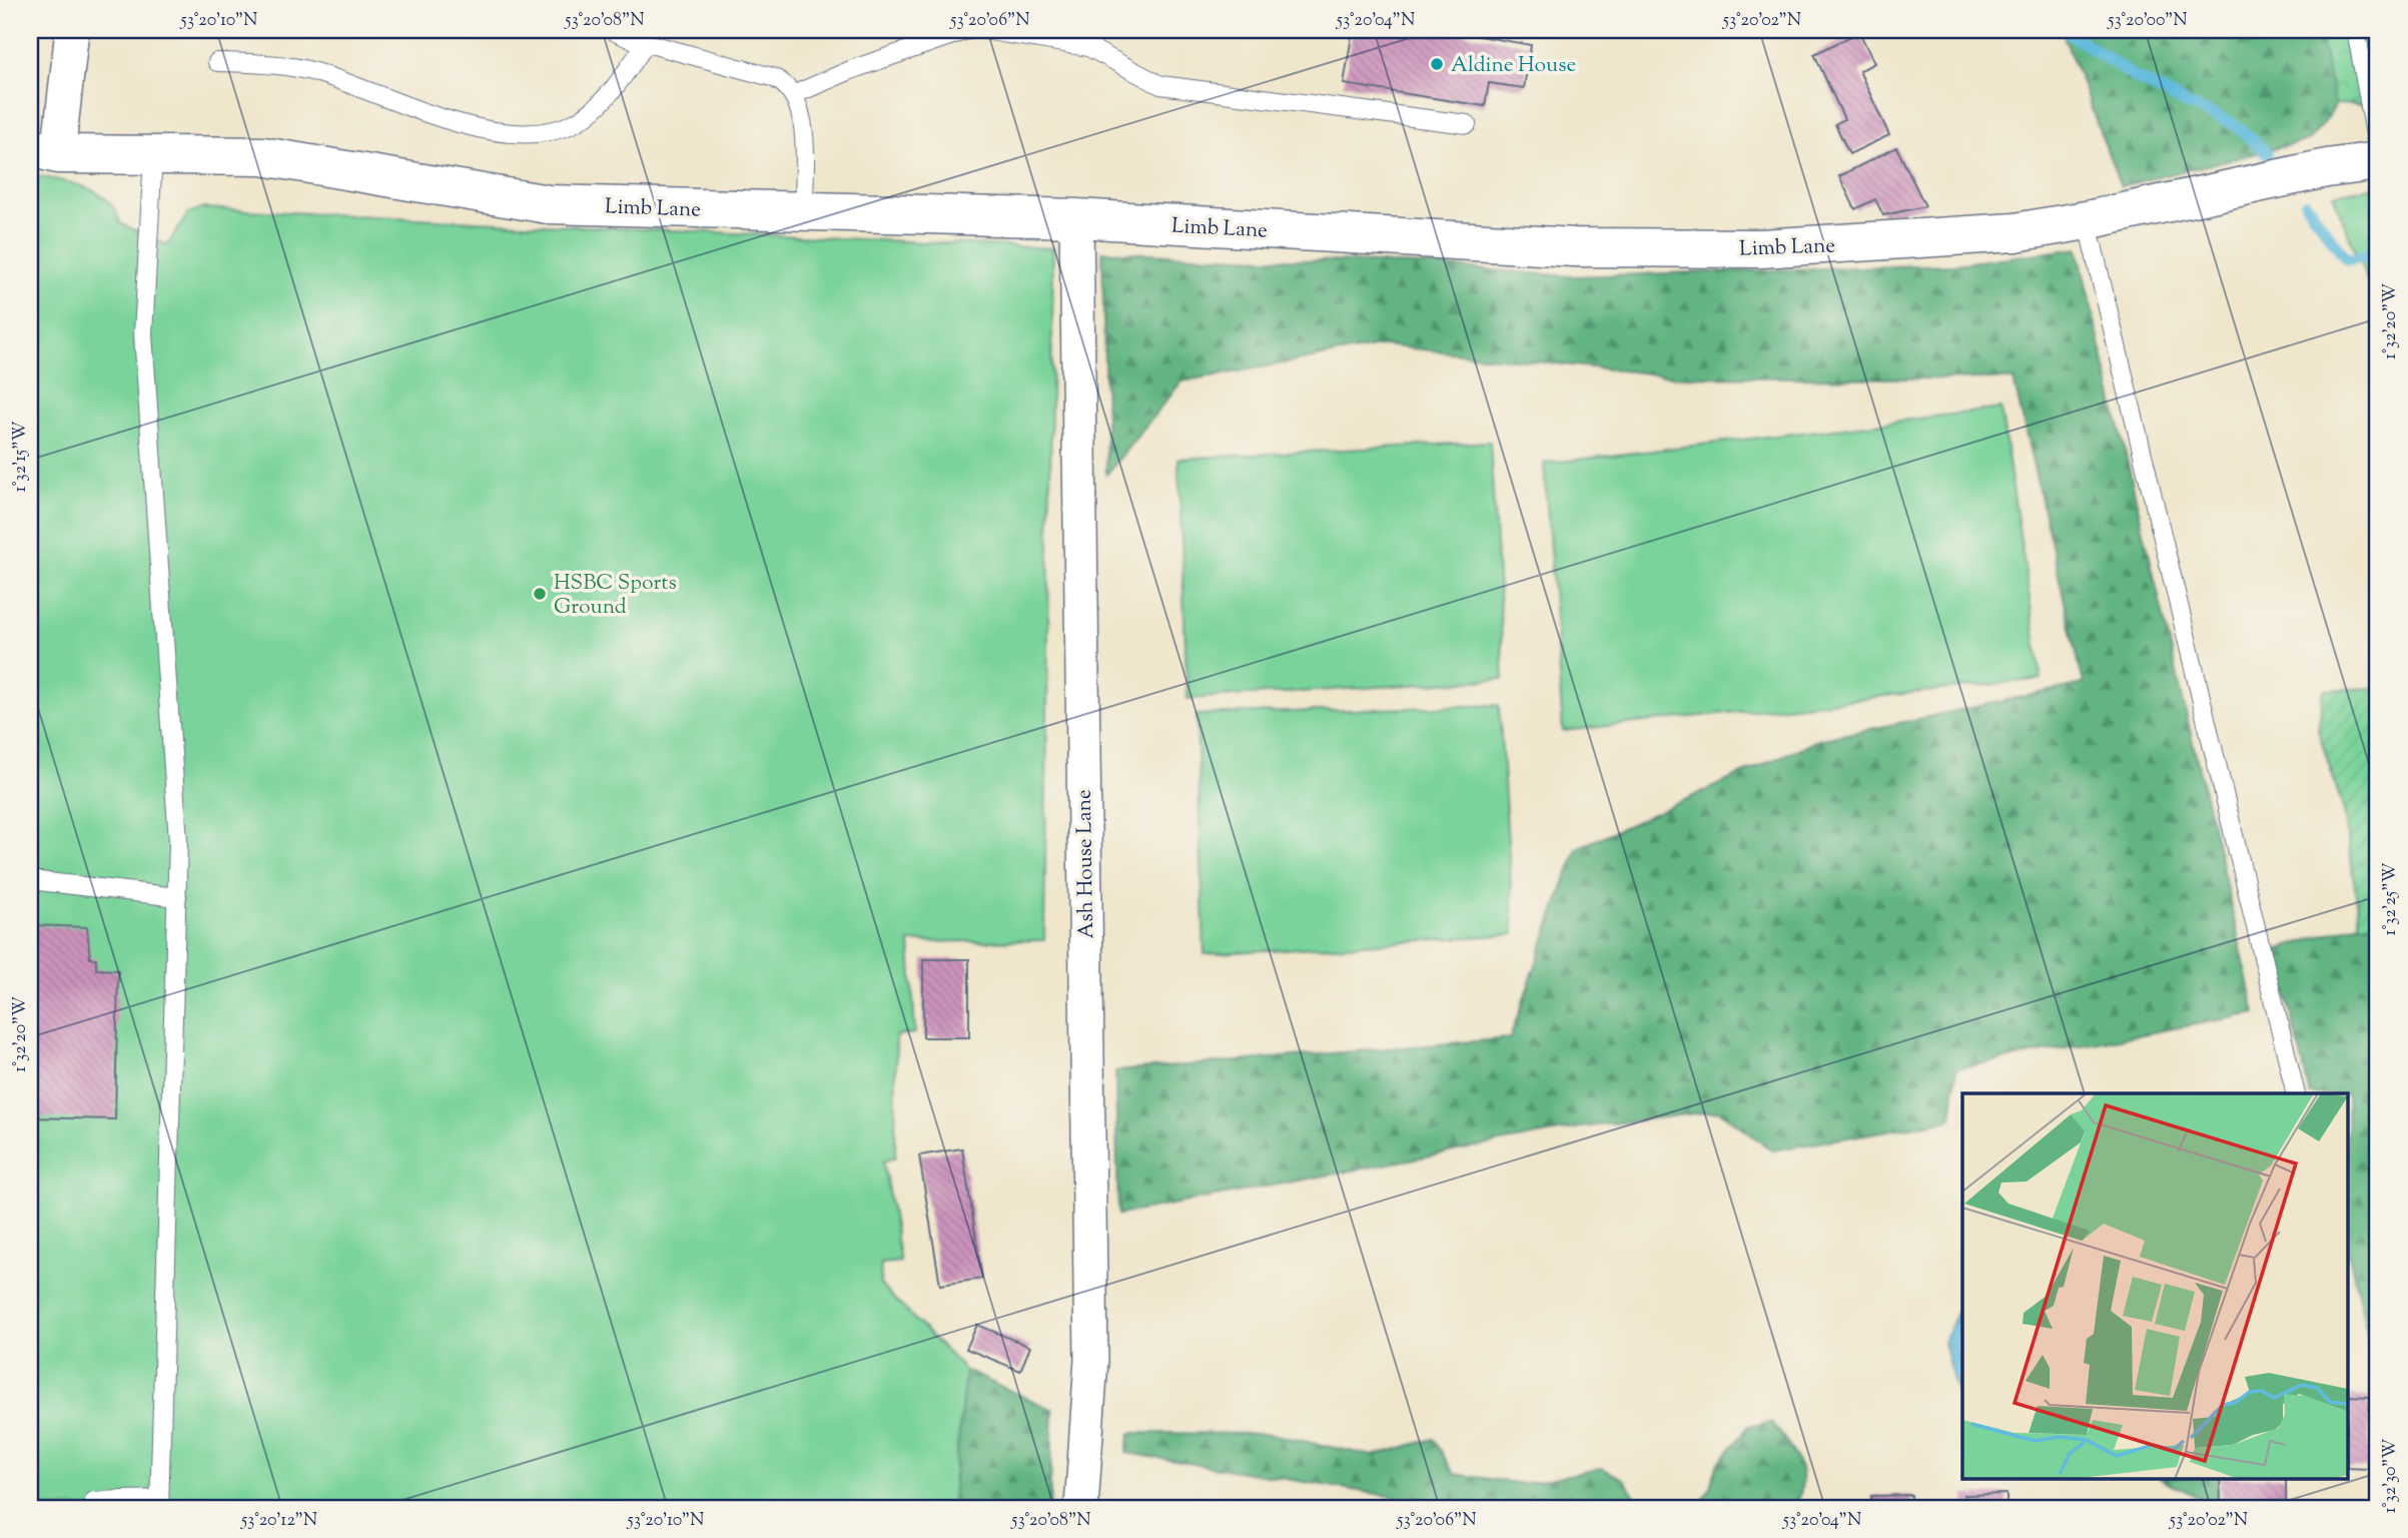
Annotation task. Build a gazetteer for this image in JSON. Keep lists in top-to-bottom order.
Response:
{
  "streets": {
    "street": ["Limb Lane", "Ash House Lane"]
  },
  "crossings": [
    ["Limb Lane", "Ash House Lane"]
  ],
  "places": ["Aldine House", "HSBC Sports Ground"],
  "coordinates": [
    "53°20'10\"N",
    "53°20'08\"N",
    "53°20'06\"N",
    "53°20'04\"N",
    "53°20'02\"N",
    "53°20'00\"N",
    "1°32'20\"W",
    "1°32'15\"W",
    "1°32'25\"W",
    "1°32'30\"W",
    "53°20'12\"N"
  ]
}
